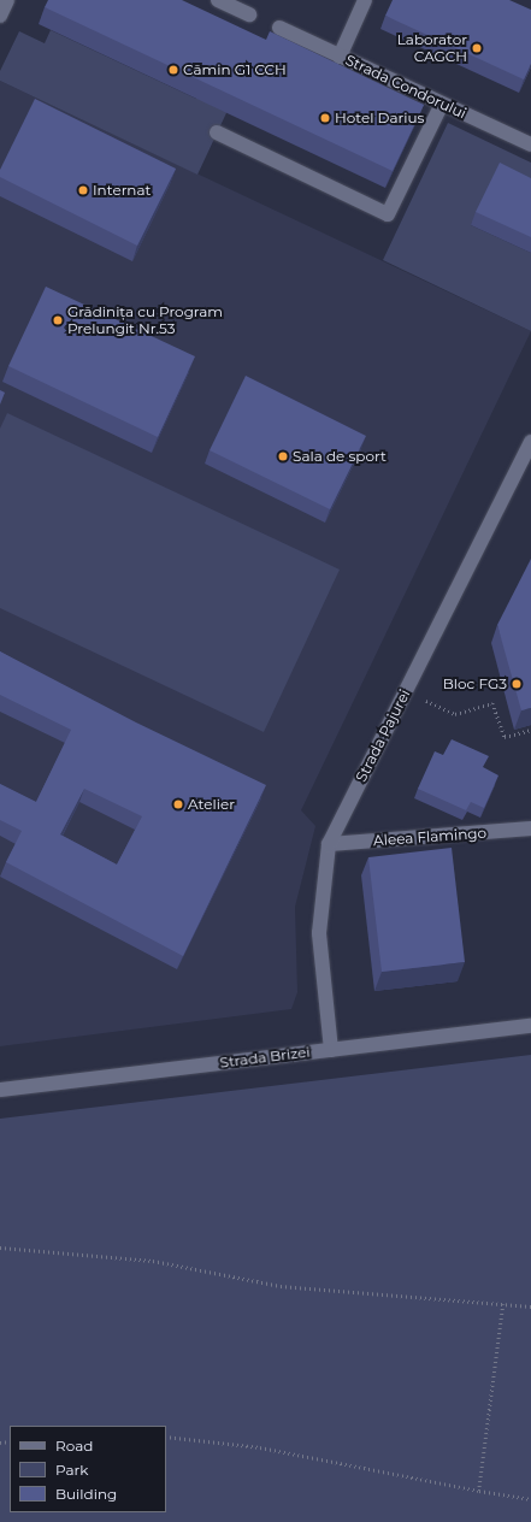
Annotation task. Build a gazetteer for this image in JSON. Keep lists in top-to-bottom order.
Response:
{
  "streets": {
    "street": [
      "Strada Condorului",
      "Strada Pajurei",
      "Aleea Flamingo",
      "Strada Brizei"
    ]
  },
  "crossings": [
    ["Strada Pajurei", "Aleea Flamingo"],
    ["Strada Pajurei", "Strada Brizei"]
  ],
  "places": [
    "Laborator CAGCH",
    "Cămin G1 CCH",
    "Hotel Darius",
    "Internat",
    "Grădinița cu Program Prelungit Nr.53",
    "Sala de sport",
    "Bloc FG3",
    "Atelier"
  ],
  "legend": ["Road", "Park", "Building"]
}
